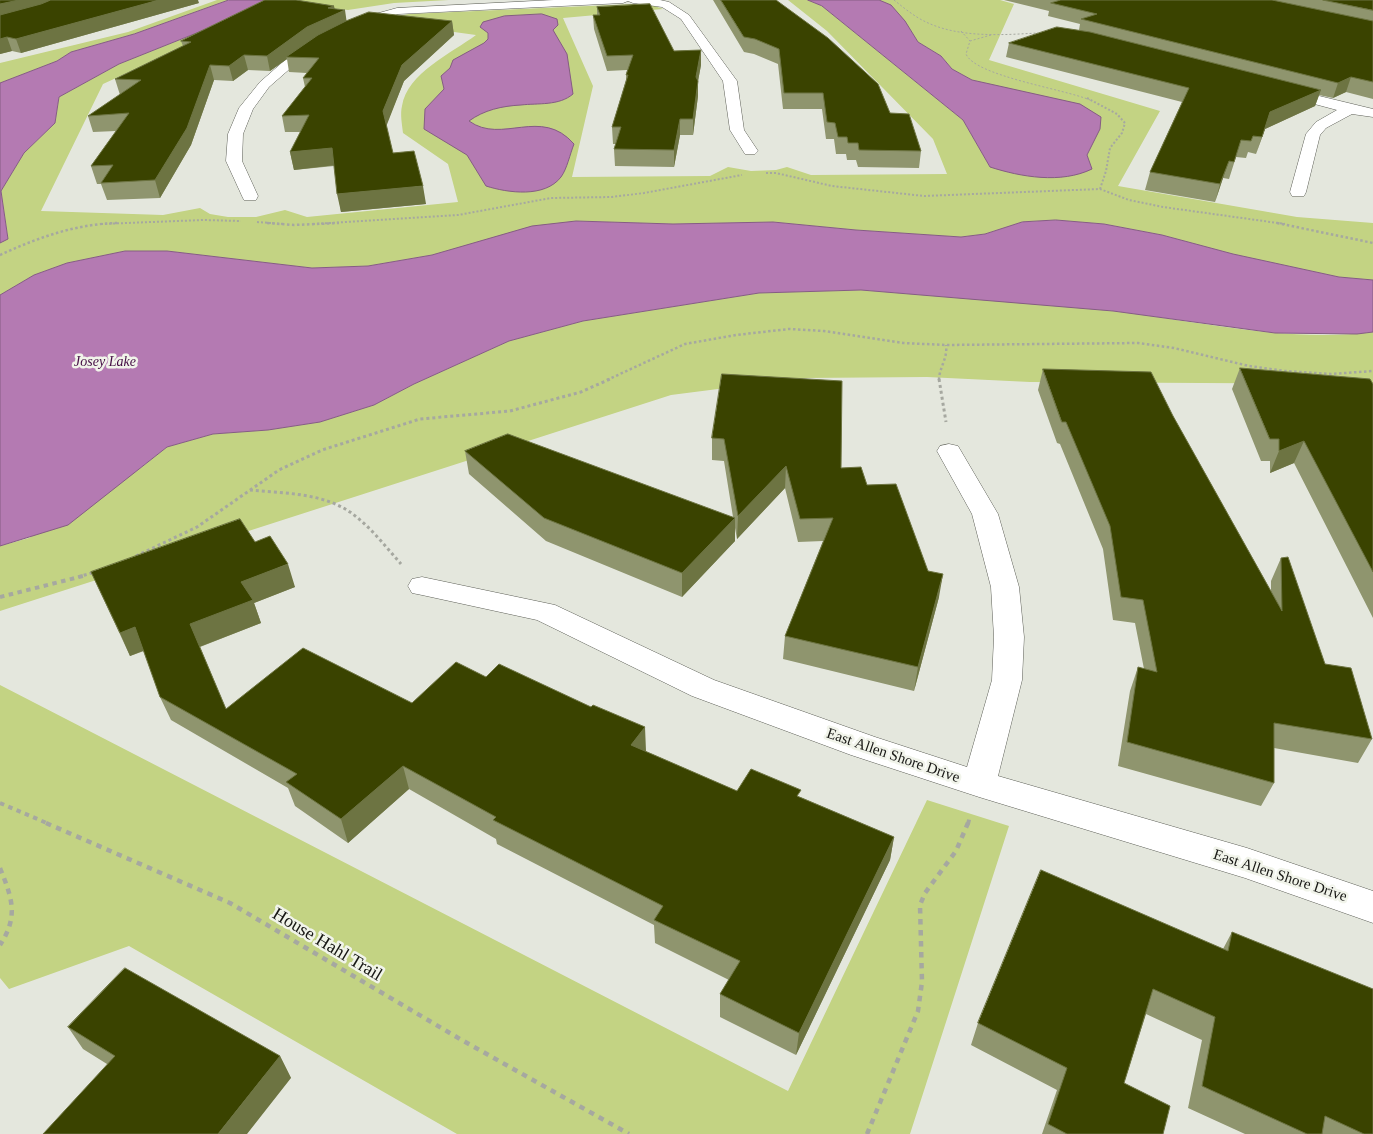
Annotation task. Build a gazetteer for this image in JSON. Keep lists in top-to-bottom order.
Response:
{
  "streets": {
    "street": ["East Allen Shore Drive"],
    "path": ["House Hahl Trail"]
  },
  "water": ["Josey Lake"]
}
